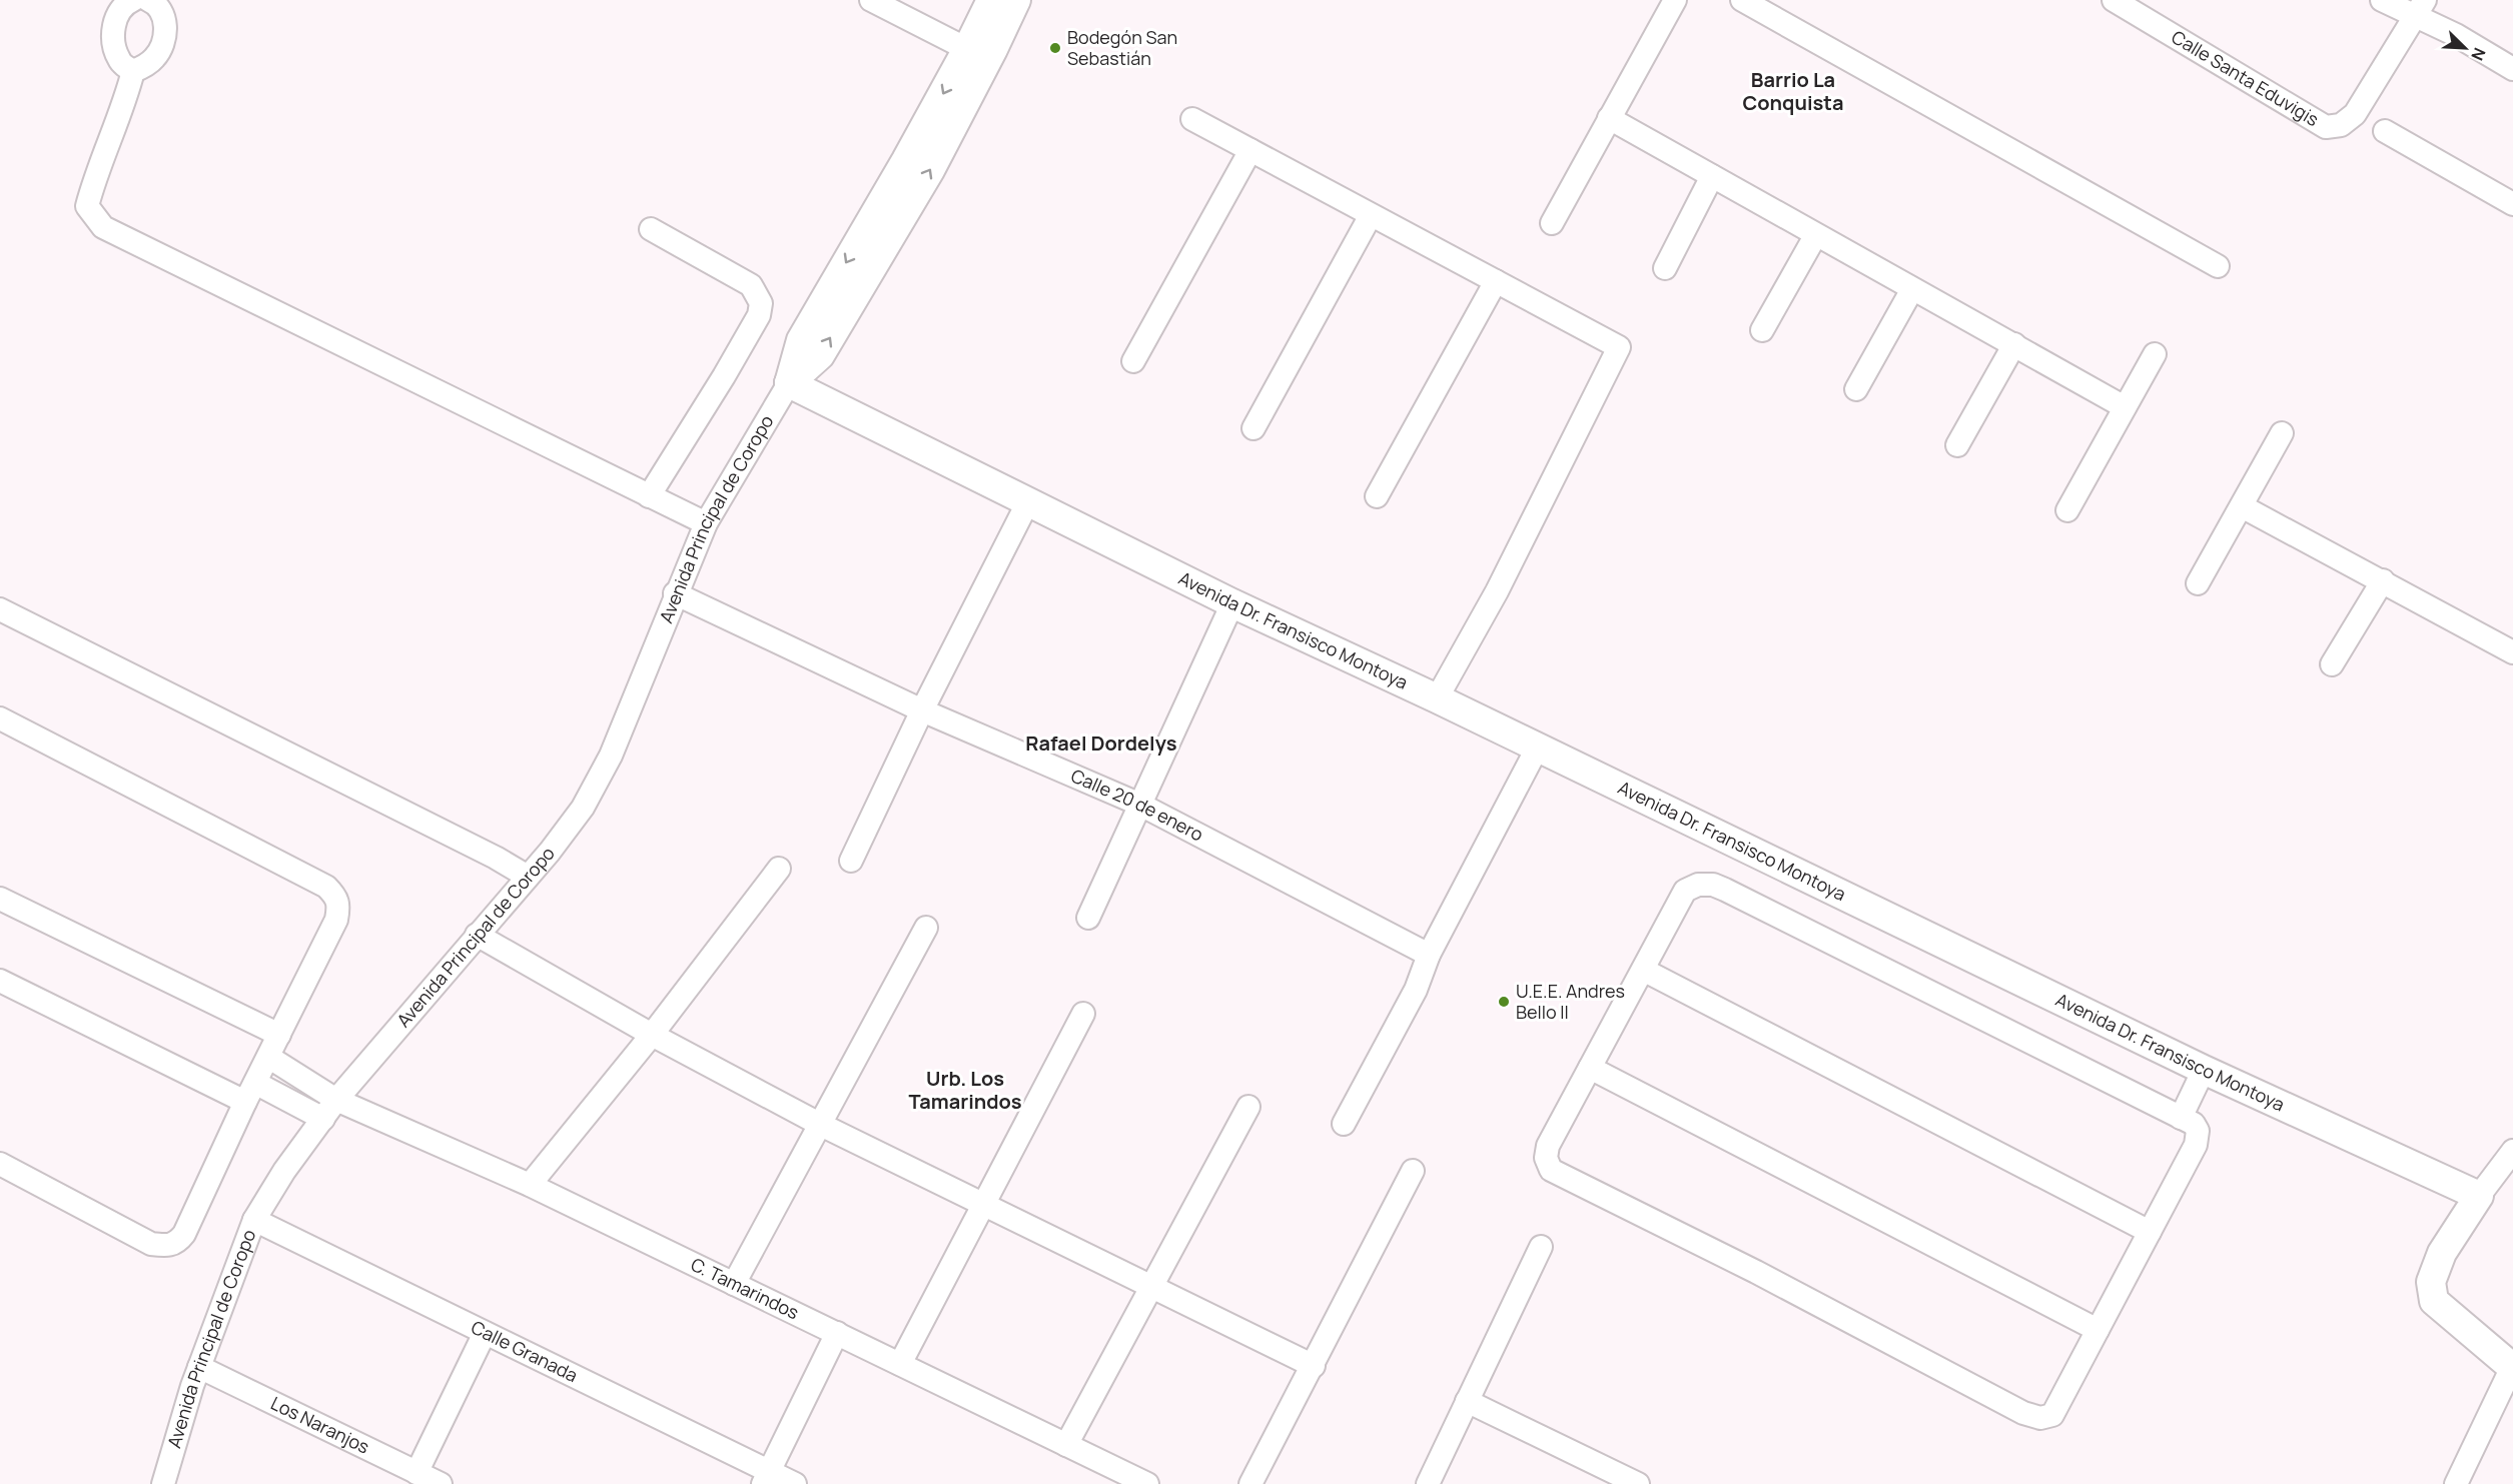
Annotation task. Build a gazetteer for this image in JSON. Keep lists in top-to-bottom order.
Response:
{
  "streets": {
    "main road": ["Avenida Principal de Coropo", "Avenida Dr. Fransisco Montoya"],
    "street": [
      "Calle Santa Eduvigis",
      "Calle 20 de enero",
      "C. Tamarindos",
      "Calle Granada",
      "Los Naranjos"
    ]
  },
  "crossings": [
    ["Avenida Principal de Coropo", "Avenida Dr. Fransisco Montoya"],
    ["Avenida Principal de Coropo", "Calle 20 de enero"],
    ["Avenida Principal de Coropo", "C. Tamarindos"],
    ["Avenida Principal de Coropo", "Calle Granada"],
    ["Avenida Principal de Coropo", "Los Naranjos"]
  ],
  "districts": ["Barrio La Conquista", "Rafael Dordelys", "Urb. Los Tamarindos"],
  "places": ["Bodegón San Sebastián", "U.E.E. Andres Bello II"],
  "north": "bottom right"
}
